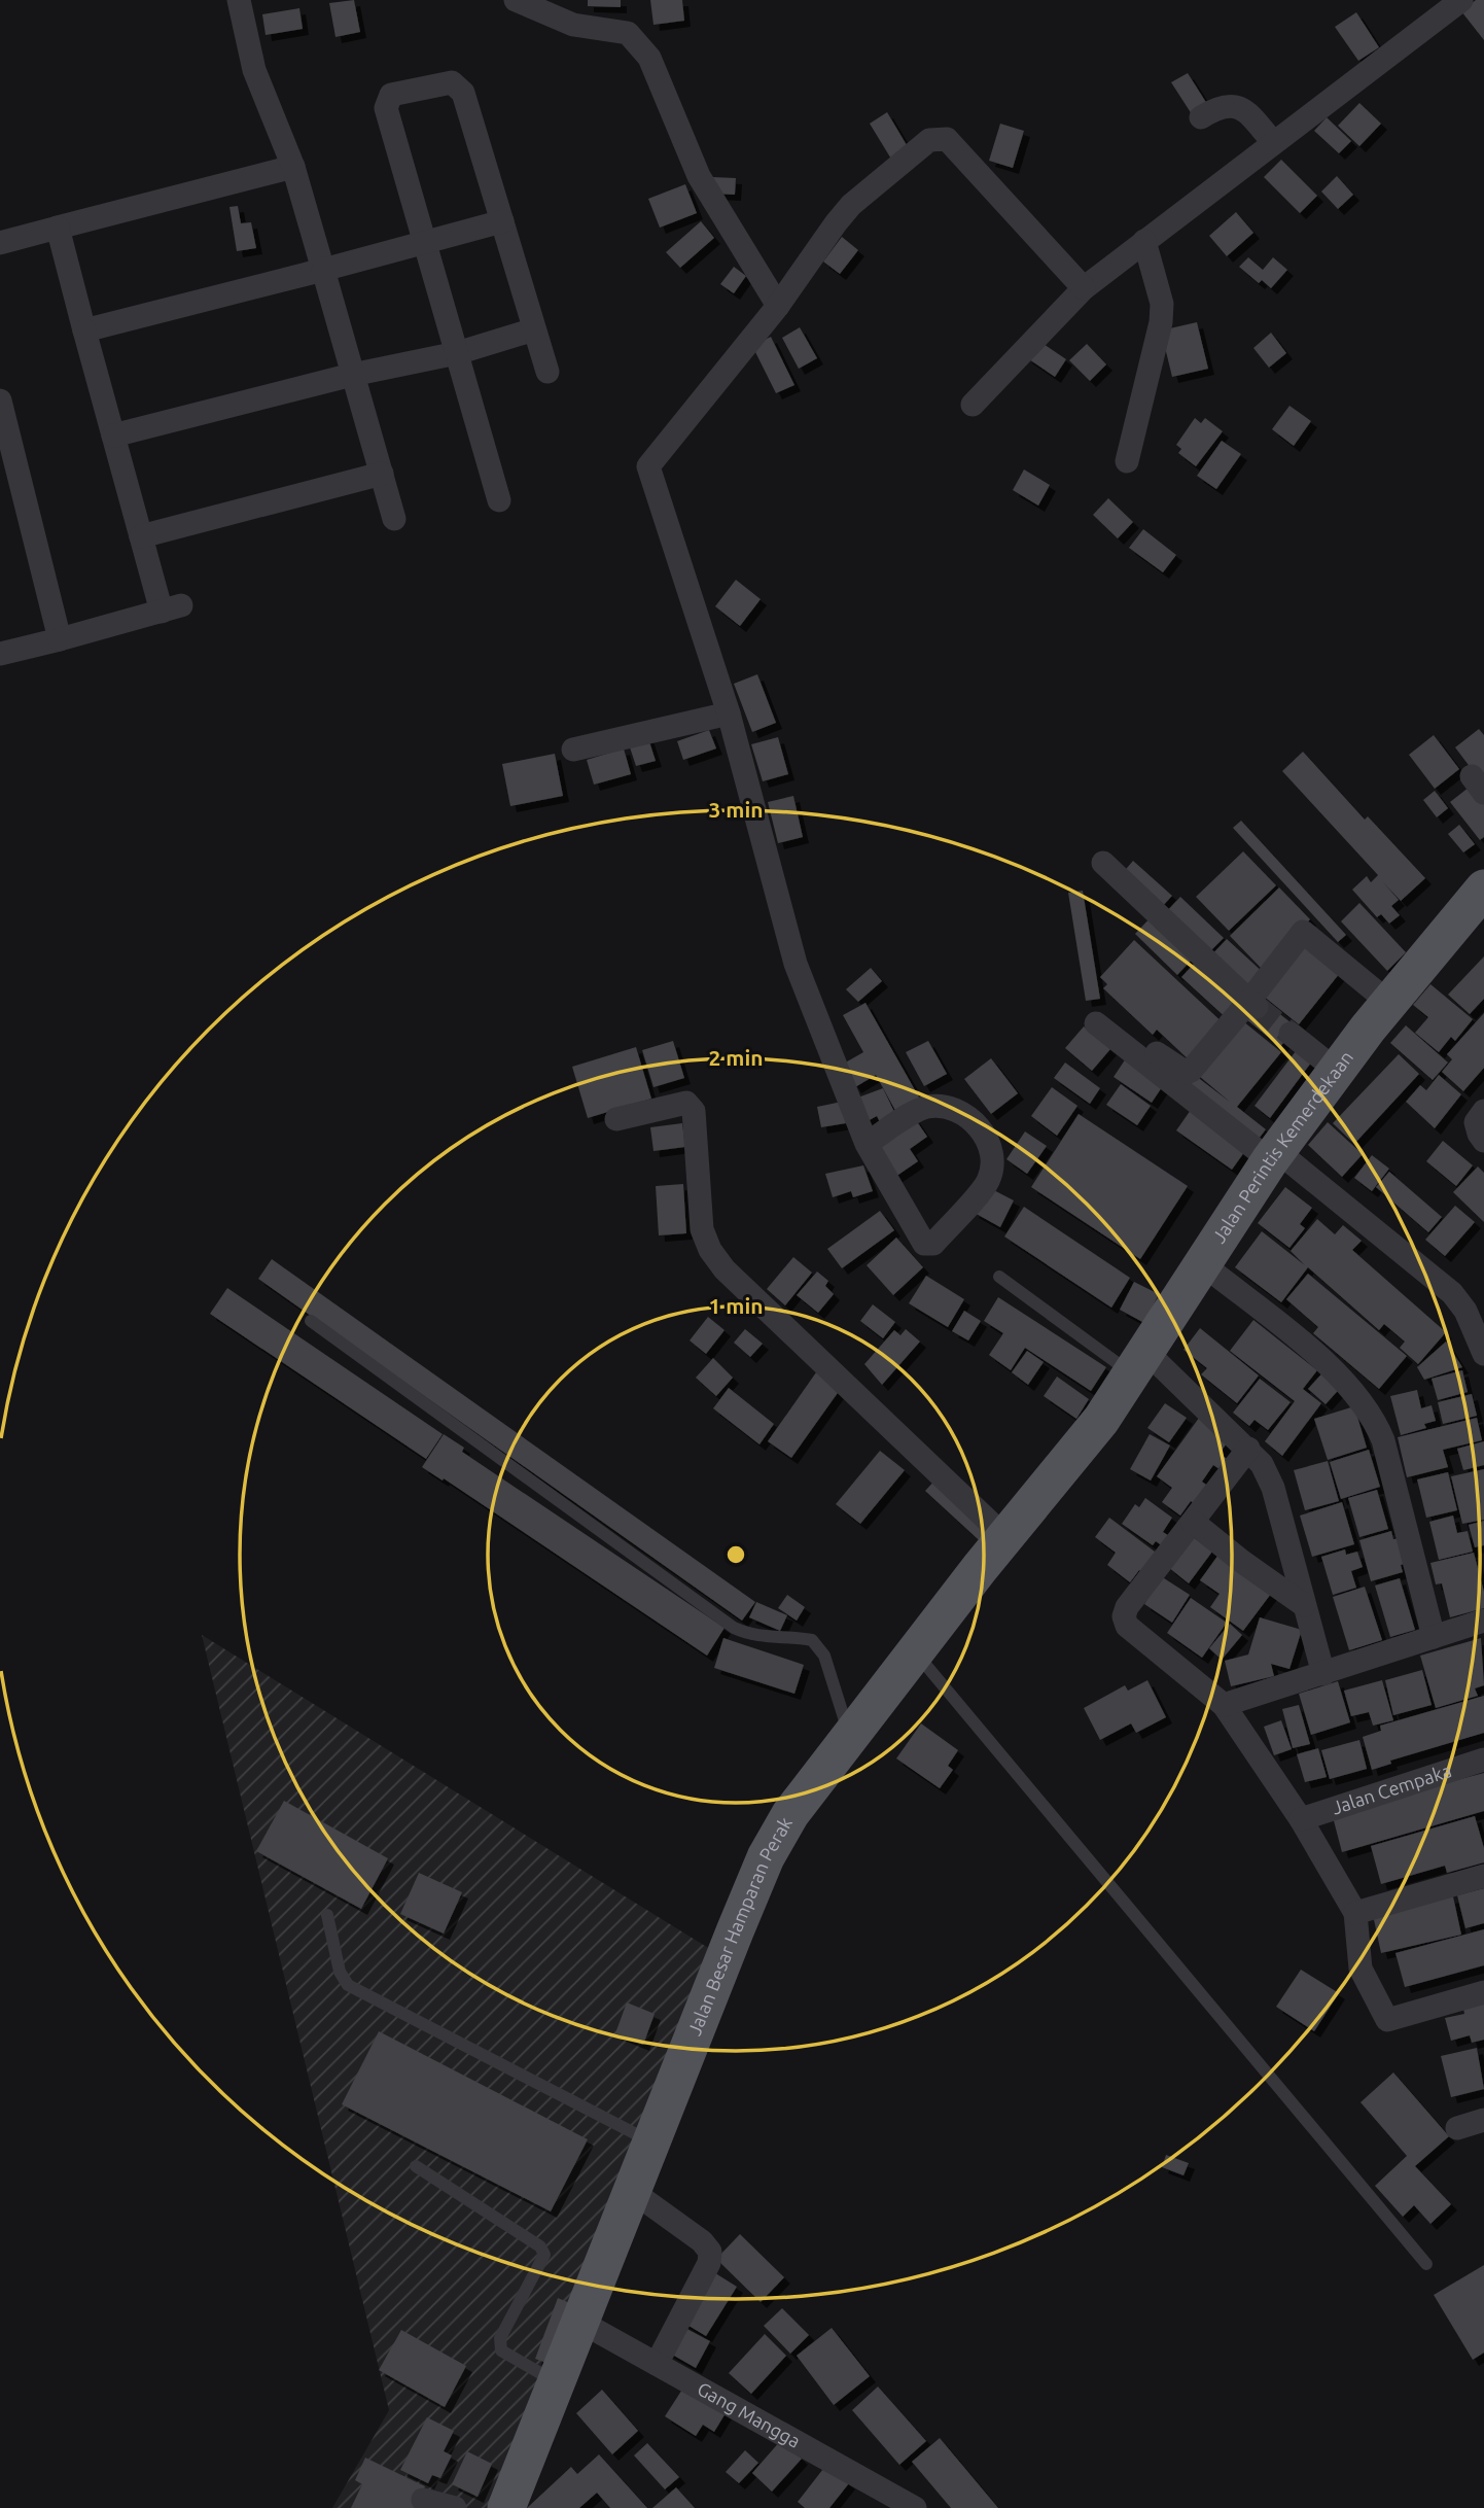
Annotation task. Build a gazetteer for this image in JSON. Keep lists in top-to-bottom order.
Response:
{
  "streets": {
    "main road": ["Jalan Perintis Kemerdekaan", "Jalan Besar Hamparan Perak"],
    "street": ["Jalan Cempaka", "Gang Mangga"]
  },
  "crossings": [
    ["Jalan Perintis Kemerdekaan", "Jalan Besar Hamparan Perak"],
    ["Jalan Besar Hamparan Perak", "Gang Mangga"]
  ],
  "rings": ["3 min", "2 min", "1 min"]
}
